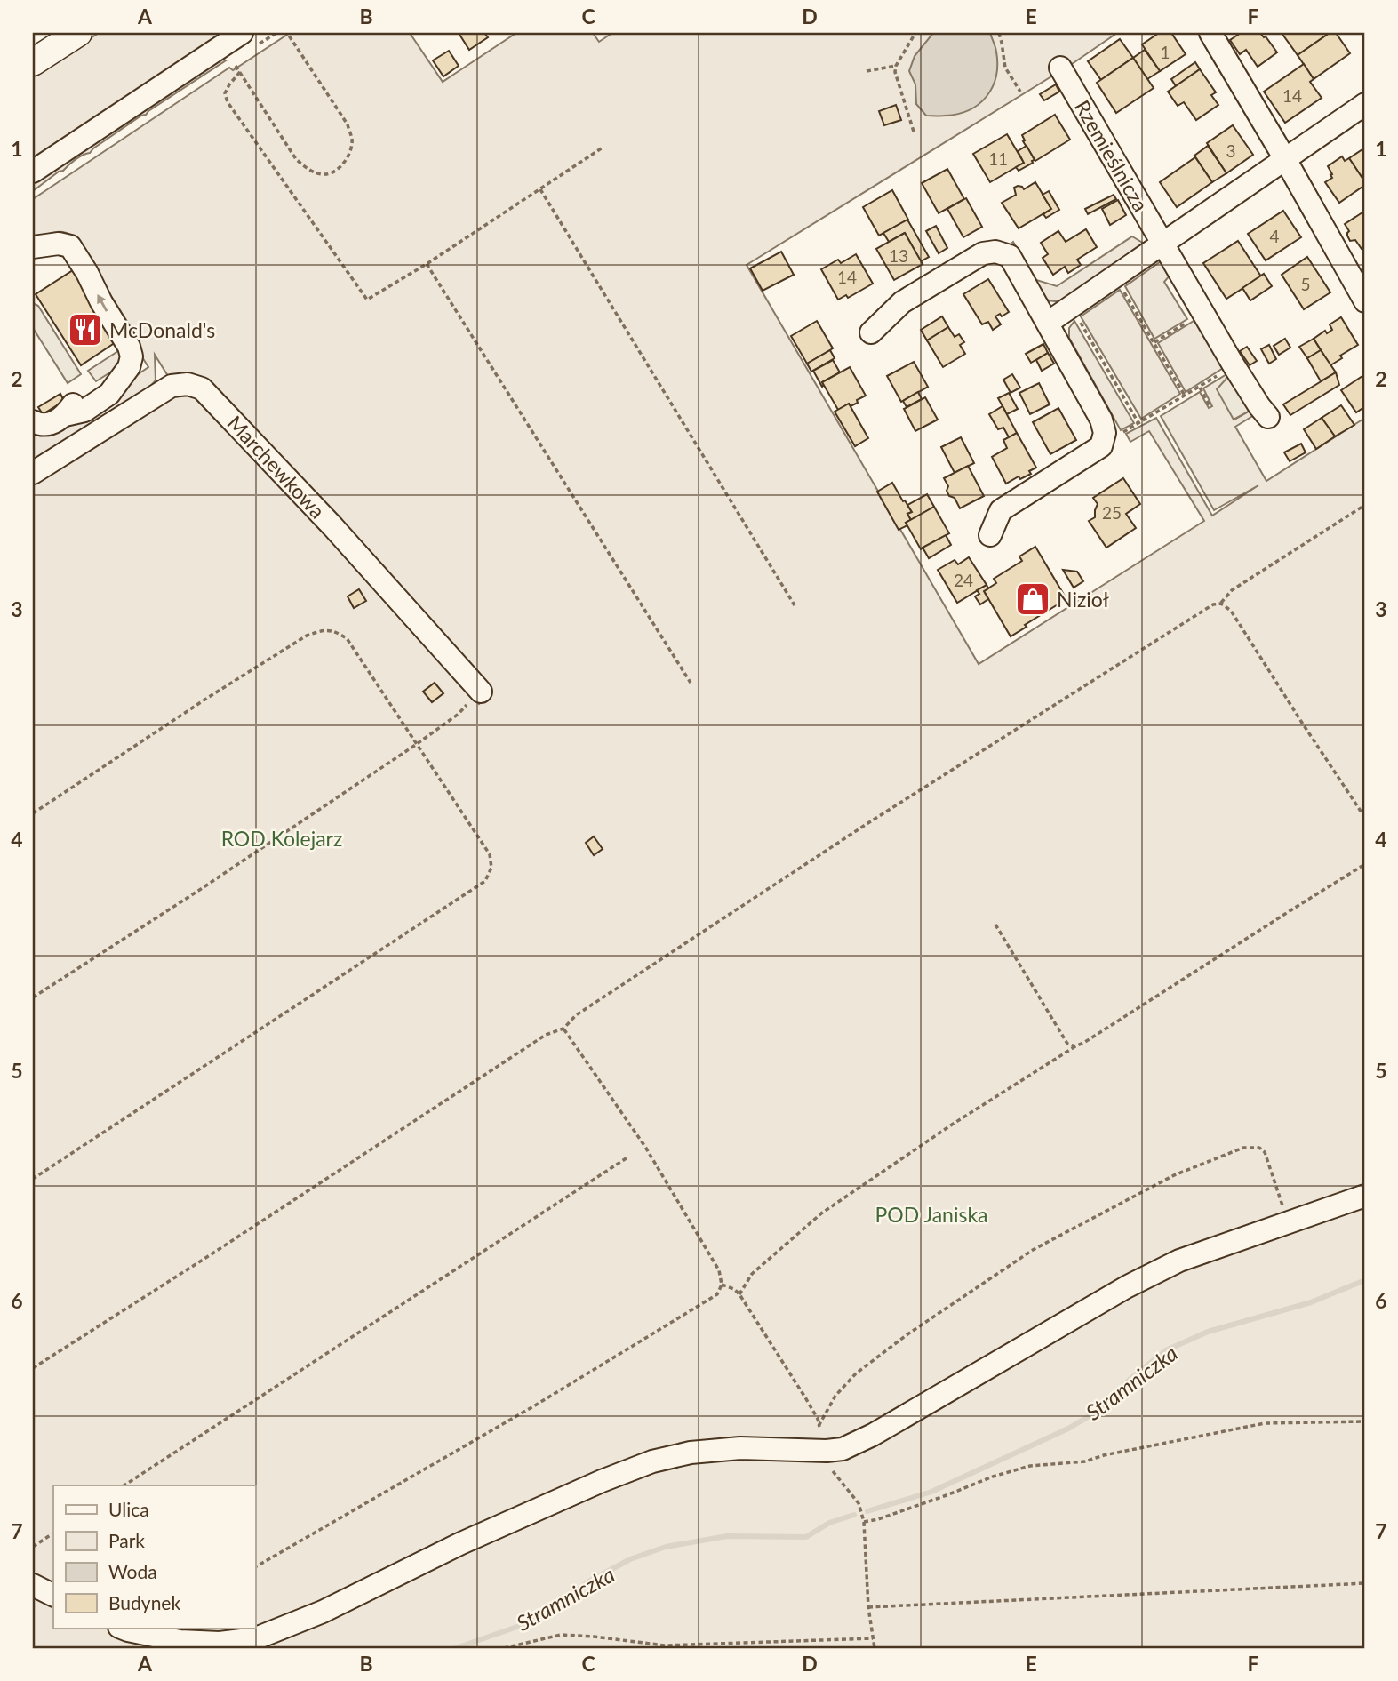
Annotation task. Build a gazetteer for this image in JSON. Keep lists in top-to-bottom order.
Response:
{
  "streets": {
    "street": ["Rzemieślnicza", "Marchewkowa"]
  },
  "water": ["Stramniczka"],
  "parks": ["ROD Kolejarz", "POD Janiska"],
  "places": {
    "restaurant": ["McDonald's"],
    "shop": ["Nizioł"]
  },
  "house_numbers": [
    "1",
    "14",
    "3",
    "11",
    "4",
    "13",
    "14",
    "5",
    "25",
    "24"
  ],
  "legend": [
    "Ulica",
    "Park",
    "Woda",
    "Budynek"
  ],
  "grid": {
    "columns": [
      "A",
      "B",
      "C",
      "D",
      "E",
      "F"
    ],
    "rows": [
      "1",
      "2",
      "3",
      "4",
      "5",
      "6",
      "7"
    ]
  }
}
